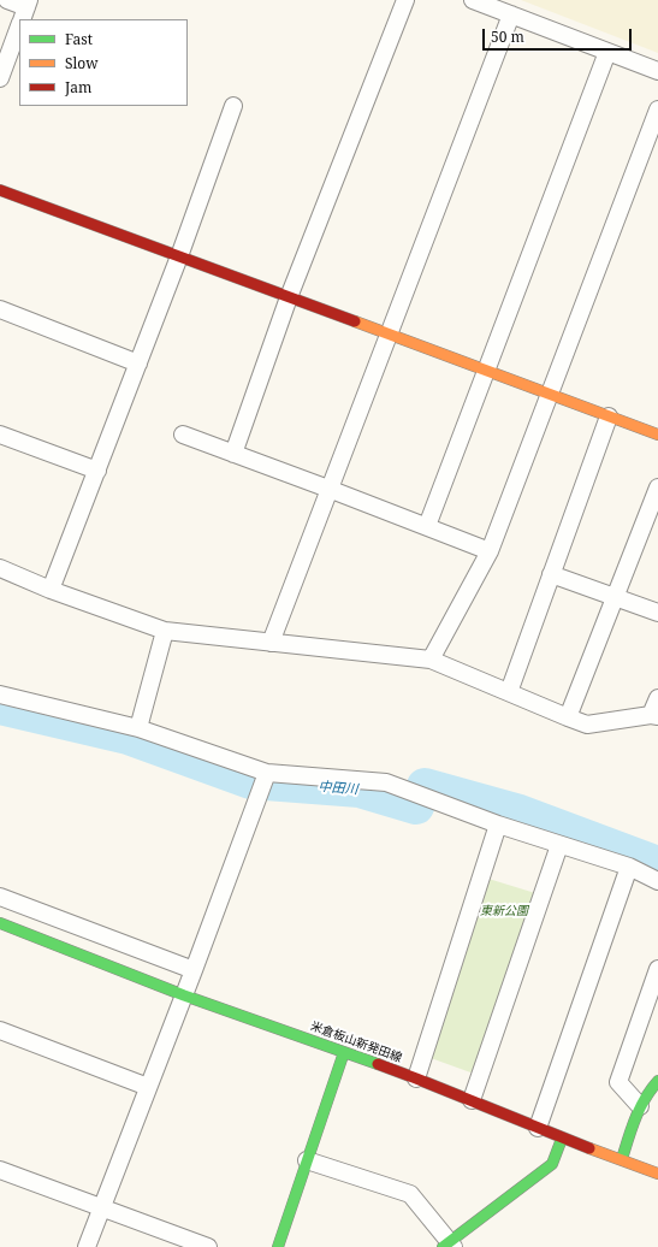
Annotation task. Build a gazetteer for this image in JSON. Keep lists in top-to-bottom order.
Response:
{
  "streets": {
    "street": ["米倉板山新発田線"]
  },
  "water": ["中田川"],
  "parks": ["東新公園"],
  "legend": ["Fast", "Slow", "Jam"],
  "scale_bar": "50 m"
}
